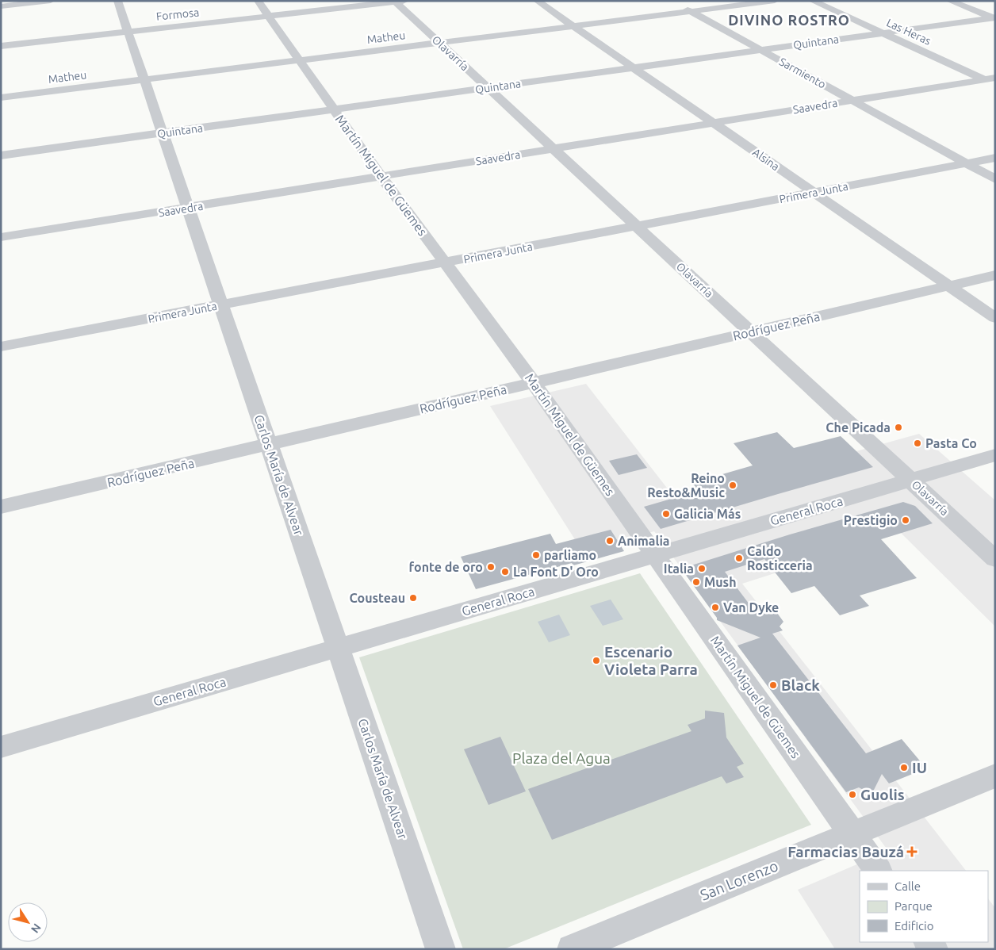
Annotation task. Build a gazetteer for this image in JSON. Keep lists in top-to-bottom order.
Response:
{
  "streets": {
    "street": [
      "Formosa",
      "Las Heras",
      "Matheu",
      "Quintana",
      "Olavarría",
      "Sarmiento",
      "Saavedra",
      "Alsina",
      "Martín Miguel de Güemes",
      "Primera Junta",
      "Rodríguez Peña",
      "Carlos María de Alvear",
      "General Roca",
      "San Lorenzo"
    ]
  },
  "crossings": [
    ["Formosa", "Olavarría"],
    ["Formosa", "Martín Miguel de Güemes"],
    ["Formosa", "Carlos María de Alvear"],
    ["Las Heras", "Quintana"],
    ["Las Heras", "Saavedra"],
    ["Matheu", "Olavarría"],
    ["Matheu", "Sarmiento"],
    ["Matheu", "Alsina"],
    ["Matheu", "Martín Miguel de Güemes"],
    ["Matheu", "Carlos María de Alvear"],
    ["Quintana", "Olavarría"],
    ["Quintana", "Sarmiento"],
    ["Quintana", "Alsina"],
    ["Quintana", "Martín Miguel de Güemes"],
    ["Quintana", "Carlos María de Alvear"],
    ["Olavarría", "Saavedra"],
    ["Olavarría", "Primera Junta"],
    ["Olavarría", "Rodríguez Peña"],
    ["Olavarría", "General Roca"],
    ["Sarmiento", "Saavedra"],
    ["Sarmiento", "Primera Junta"],
    ["Saavedra", "Alsina"],
    ["Saavedra", "Martín Miguel de Güemes"],
    ["Saavedra", "Carlos María de Alvear"],
    ["Alsina", "Primera Junta"],
    ["Alsina", "Rodríguez Peña"],
    ["Martín Miguel de Güemes", "Primera Junta"],
    ["Martín Miguel de Güemes", "Rodríguez Peña"],
    ["Martín Miguel de Güemes", "General Roca"],
    ["Martín Miguel de Güemes", "San Lorenzo"],
    ["Primera Junta", "Carlos María de Alvear"],
    ["Rodríguez Peña", "Carlos María de Alvear"],
    ["Carlos María de Alvear", "General Roca"]
  ],
  "districts": ["DIVINO ROSTRO"],
  "parks": ["Plaza del Agua"],
  "places": {
    "other": [
      "Che Picada",
      "Pasta Co",
      "Reino Resto&Music",
      "Galicia Más",
      "Prestigio",
      "Animalia",
      "parliamo",
      "Caldo Rosticceria",
      "fonte de oro",
      "Italia",
      "La Font D' Oro",
      "Mush",
      "Cousteau",
      "Van Dyke",
      "Escenario Violeta Parra",
      "Black",
      "IU",
      "Guolis"
    ],
    "health": ["Farmacias Bauzá"]
  },
  "legend": ["Calle", "Parque", "Edificio"],
  "north": "bottom right"
}
